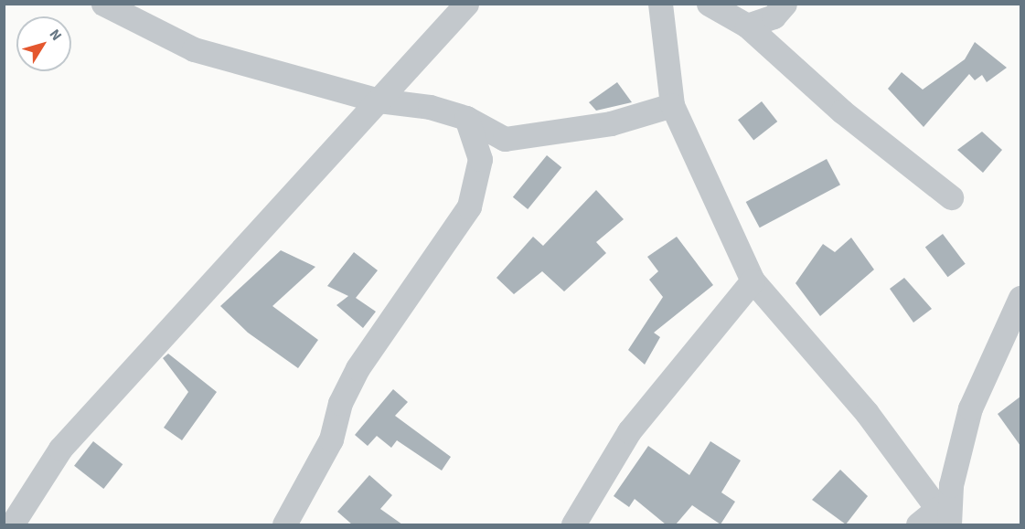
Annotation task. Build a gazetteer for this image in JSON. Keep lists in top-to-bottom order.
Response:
{
  "north": "top right"
}
